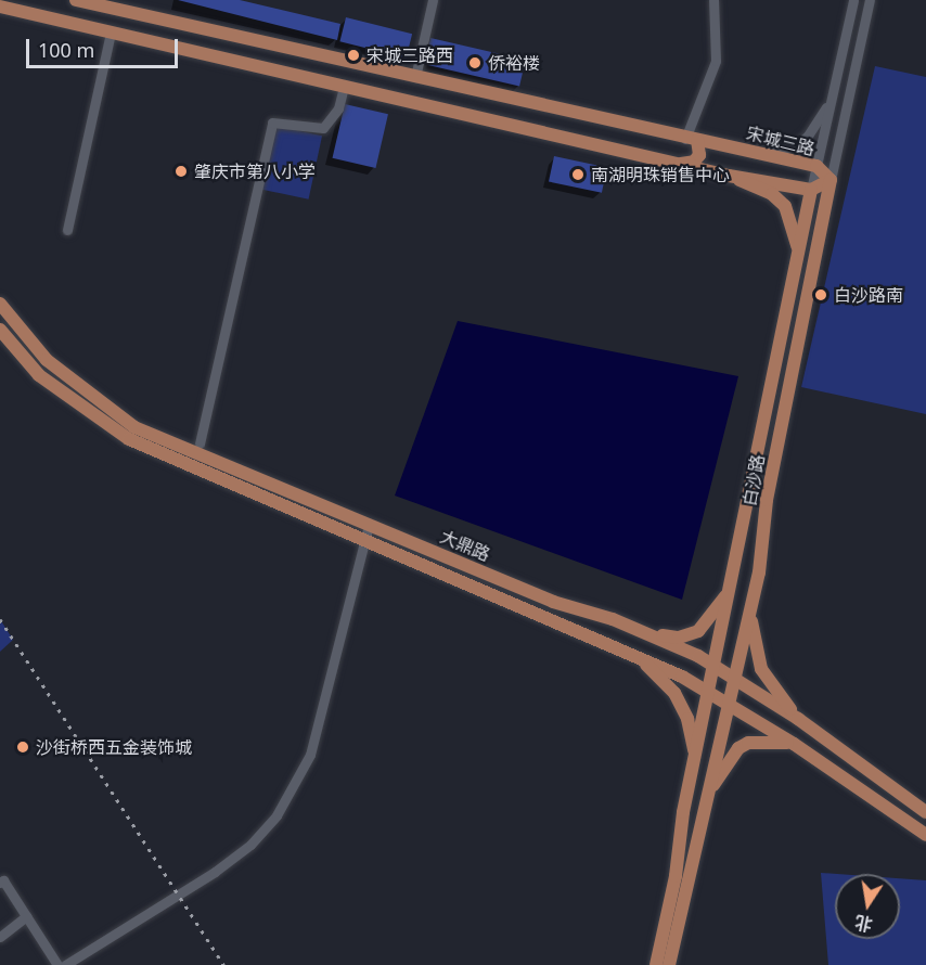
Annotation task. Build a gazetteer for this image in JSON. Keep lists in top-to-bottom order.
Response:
{
  "streets": {
    "main road": ["宋城三路", "白沙路", "大鼎路"]
  },
  "crossings": [
    ["宋城三路", "白沙路"],
    ["白沙路", "大鼎路"]
  ],
  "places": [
    "宋城三路西",
    "侨裕楼",
    "肇庆市第八小学",
    "南湖明珠销售中心",
    "白沙路南",
    "沙街桥西五金装饰城"
  ],
  "scale_bar": "100 m",
  "north": "bottom"
}
